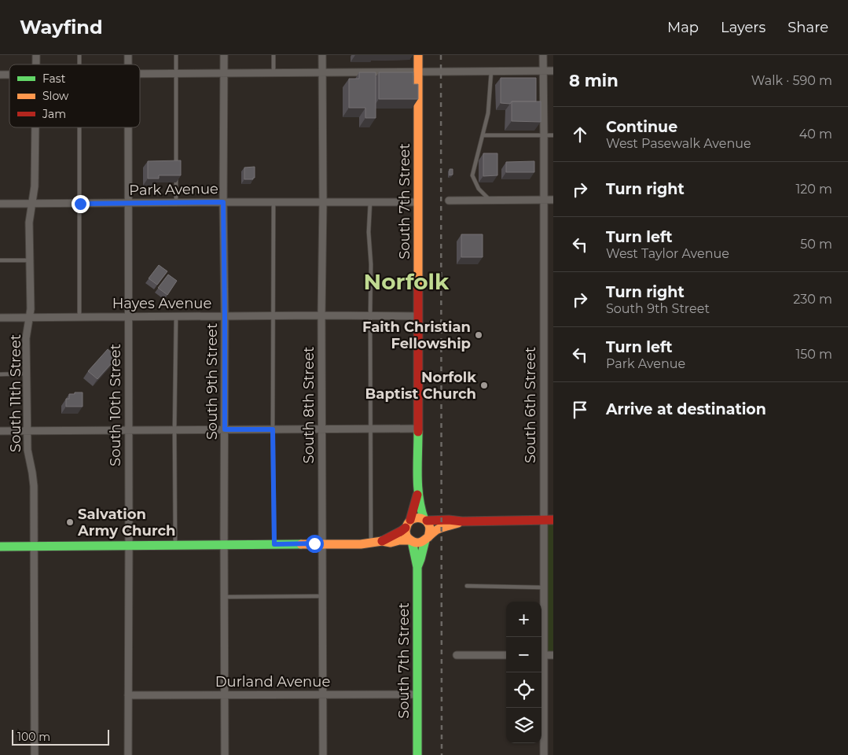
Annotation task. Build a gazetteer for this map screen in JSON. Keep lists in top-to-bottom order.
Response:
{
  "streets": {
    "street": [
      "Park Avenue",
      "South 7th Street",
      "Hayes Avenue",
      "South 9th Street",
      "South 11th Street",
      "South 10th Street",
      "South 8th Street",
      "South 6th Street",
      "Durland Avenue"
    ]
  },
  "crossings": [
    ["Park Avenue", "South 7th Street"],
    ["Park Avenue", "South 9th Street"],
    ["Park Avenue", "South 11th Street"],
    ["Park Avenue", "South 10th Street"],
    ["Park Avenue", "South 8th Street"],
    ["South 7th Street", "Hayes Avenue"],
    ["South 7th Street", "Durland Avenue"],
    ["Hayes Avenue", "South 9th Street"],
    ["Hayes Avenue", "South 11th Street"],
    ["Hayes Avenue", "South 10th Street"],
    ["Hayes Avenue", "South 8th Street"],
    ["South 9th Street", "Durland Avenue"],
    ["South 10th Street", "Durland Avenue"],
    ["South 8th Street", "Durland Avenue"]
  ],
  "districts": ["Norfolk"],
  "places": ["Faith Christian Fellowship", "Norfolk Baptist Church", "Salvation Army Church"],
  "legend": ["Fast", "Slow", "Jam"],
  "scale_bar": "100 m",
  "page": {
    "header": "Wayfind",
    "nav": ["Map", "Layers", "Share"],
    "heading": ["8 min", "Walk · 590 m"],
    "list": [
      ["Continue", "West Pasewalk Avenue", "40 m"],
      ["Turn right", "120 m"],
      ["Turn left", "West Taylor Avenue", "50 m"],
      ["Turn right", "South 9th Street", "230 m"],
      ["Turn left", "Park Avenue", "150 m"],
      "Arrive at destination"
    ],
    "map_buttons": ["+", "−"],
    "scale": "100 m"
  }
}
